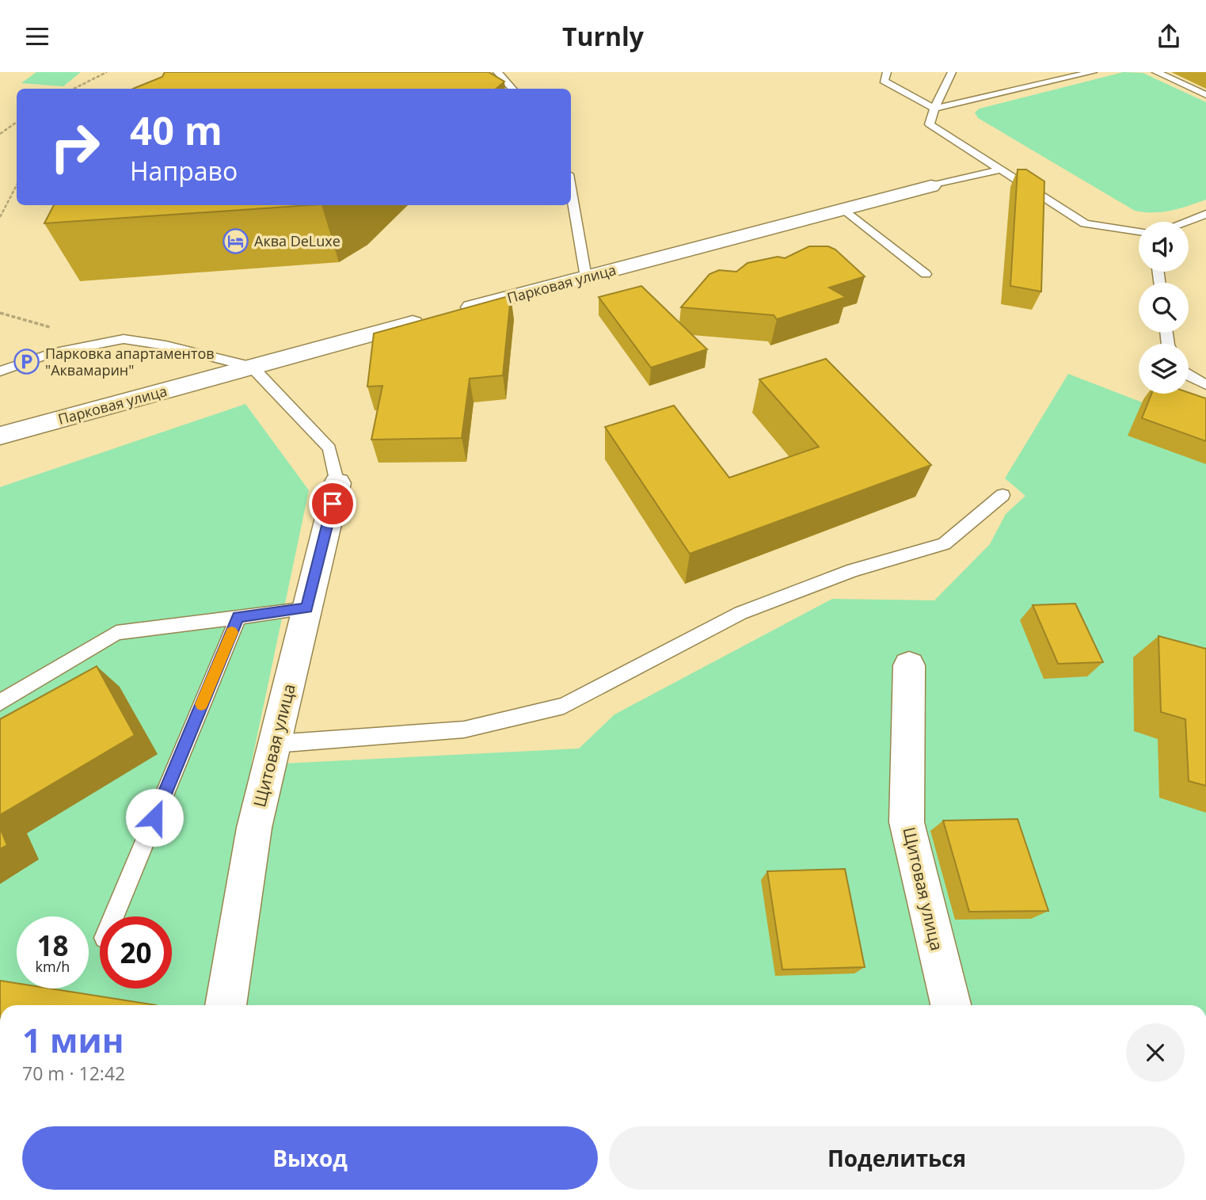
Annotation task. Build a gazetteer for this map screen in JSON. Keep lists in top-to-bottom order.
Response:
{
  "streets": {
    "street": ["Парковая улица", "Щитовая улица"]
  },
  "places": {
    "hotel": ["Аква DeLuxe"],
    "parking": ["Парковка апартаментов \"Аквамарин\""]
  },
  "page": {
    "header": "Turnly",
    "turn": ["40 m", "Направо"],
    "speed": "18 km/h",
    "limit": "20",
    "heading": ["1 мин", "70 m · 12:42"],
    "buttons": ["Выход", "Поделиться"]
  }
}
